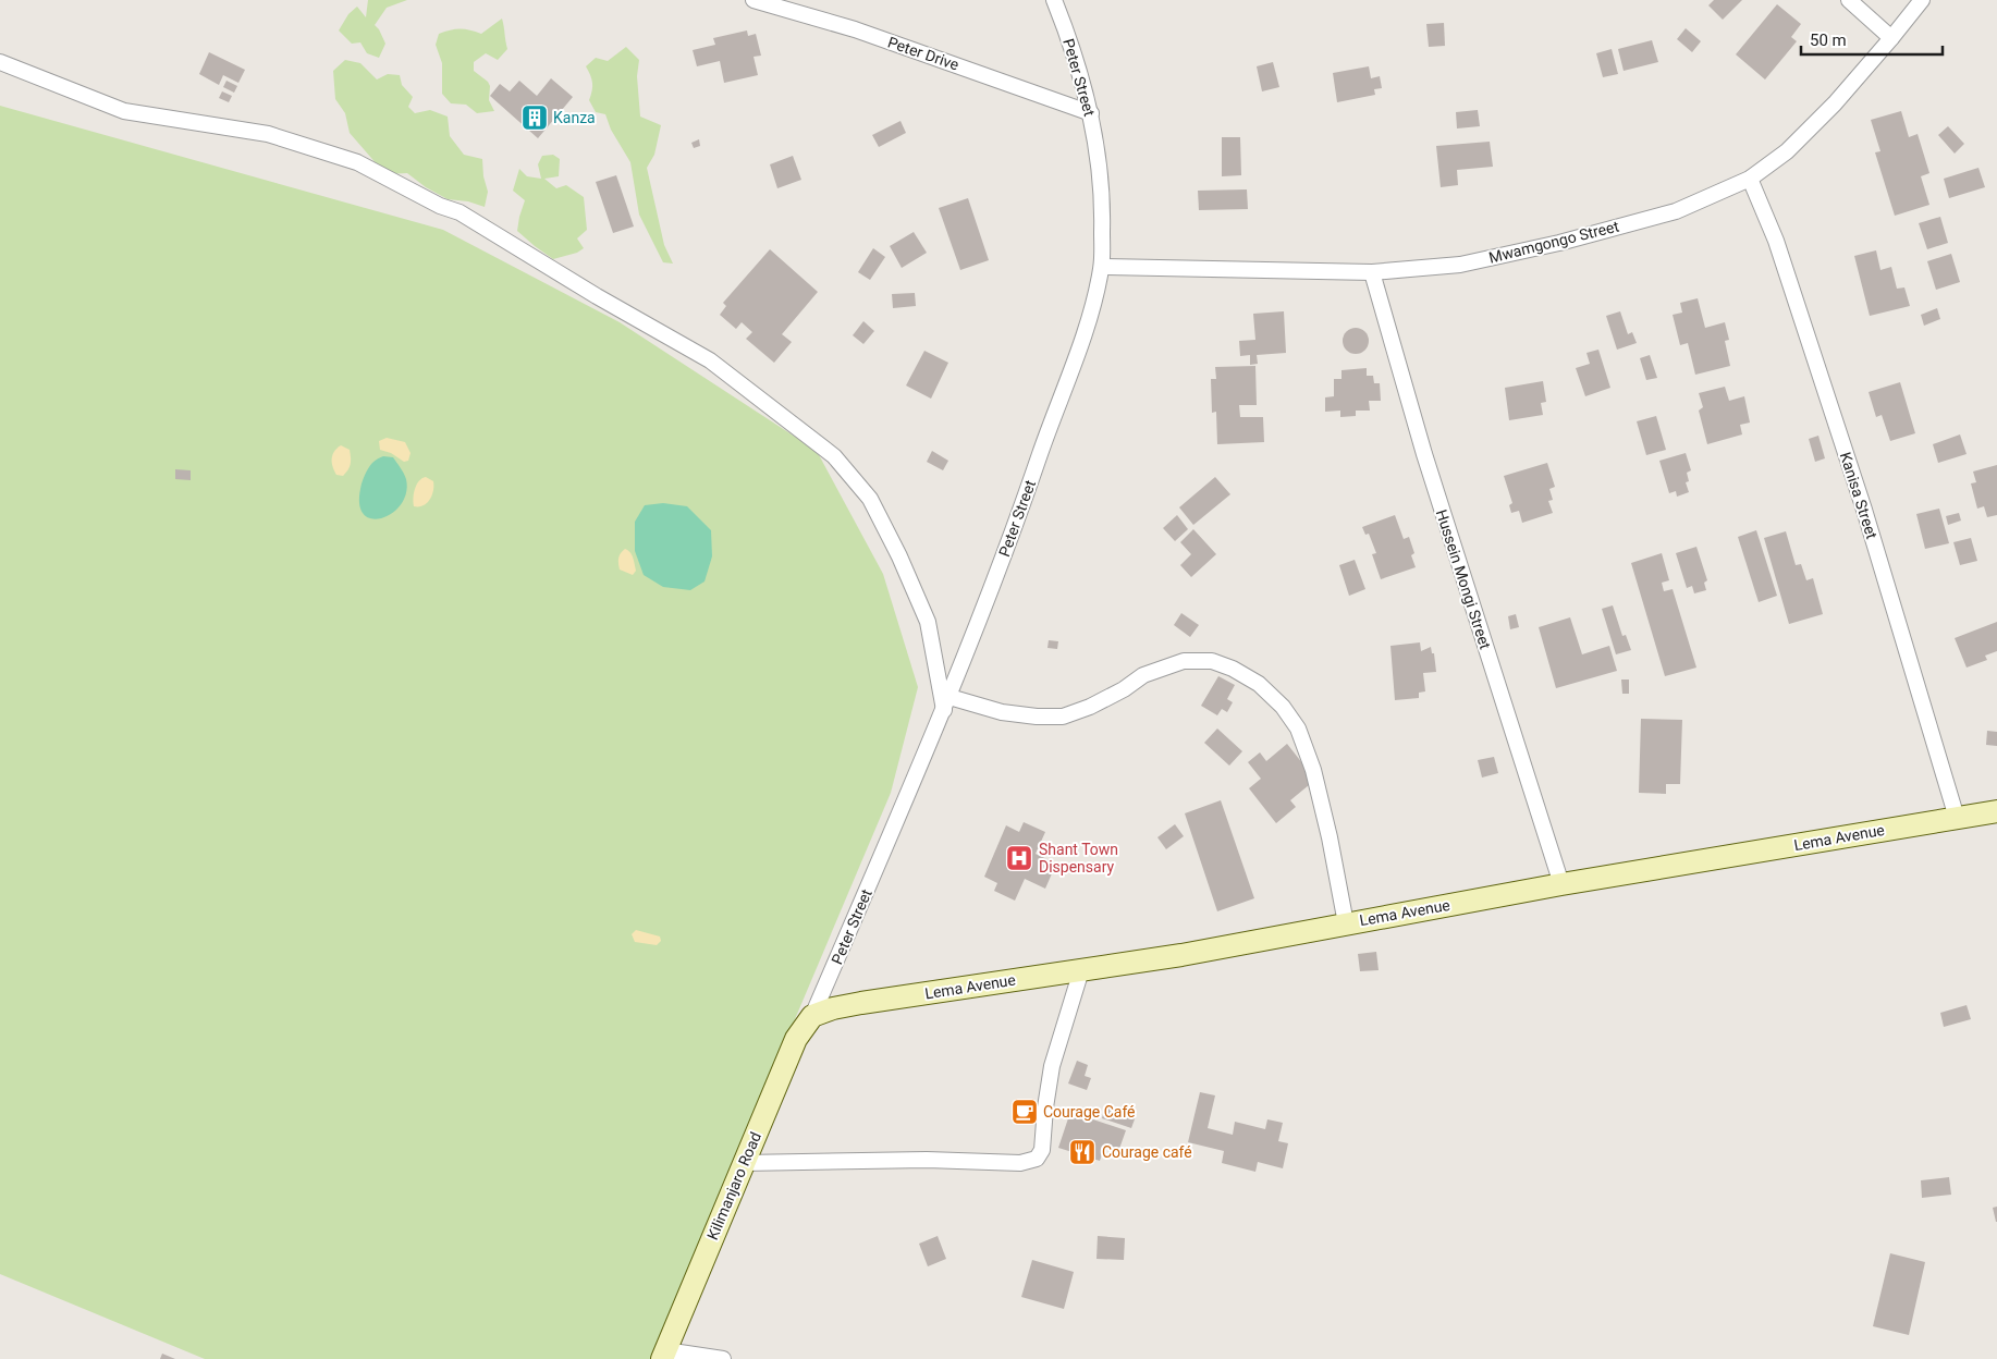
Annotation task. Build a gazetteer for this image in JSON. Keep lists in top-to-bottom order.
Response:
{
  "streets": {
    "main road": ["Lema Avenue", "Kilimanjaro Road"],
    "street": [
      "Peter Drive",
      "Peter Street",
      "Mwamgongo Street",
      "Kanisa Street",
      "Hussein Mongi Street"
    ]
  },
  "crossings": [
    ["Peter Drive", "Peter Street"],
    ["Peter Street", "Mwamgongo Street"],
    ["Peter Street", "Lema Avenue"],
    ["Peter Street", "Kilimanjaro Road"],
    ["Mwamgongo Street", "Kanisa Street"],
    ["Mwamgongo Street", "Hussein Mongi Street"],
    ["Kanisa Street", "Lema Avenue"],
    ["Hussein Mongi Street", "Lema Avenue"],
    ["Lema Avenue", "Kilimanjaro Road"]
  ],
  "places": {
    "building": ["Kanza"],
    "hospital": ["Shant Town Dispensary"],
    "cafe": ["Courage Café"],
    "restaurant": ["Courage café"]
  },
  "scale_bar": "50 m"
}
